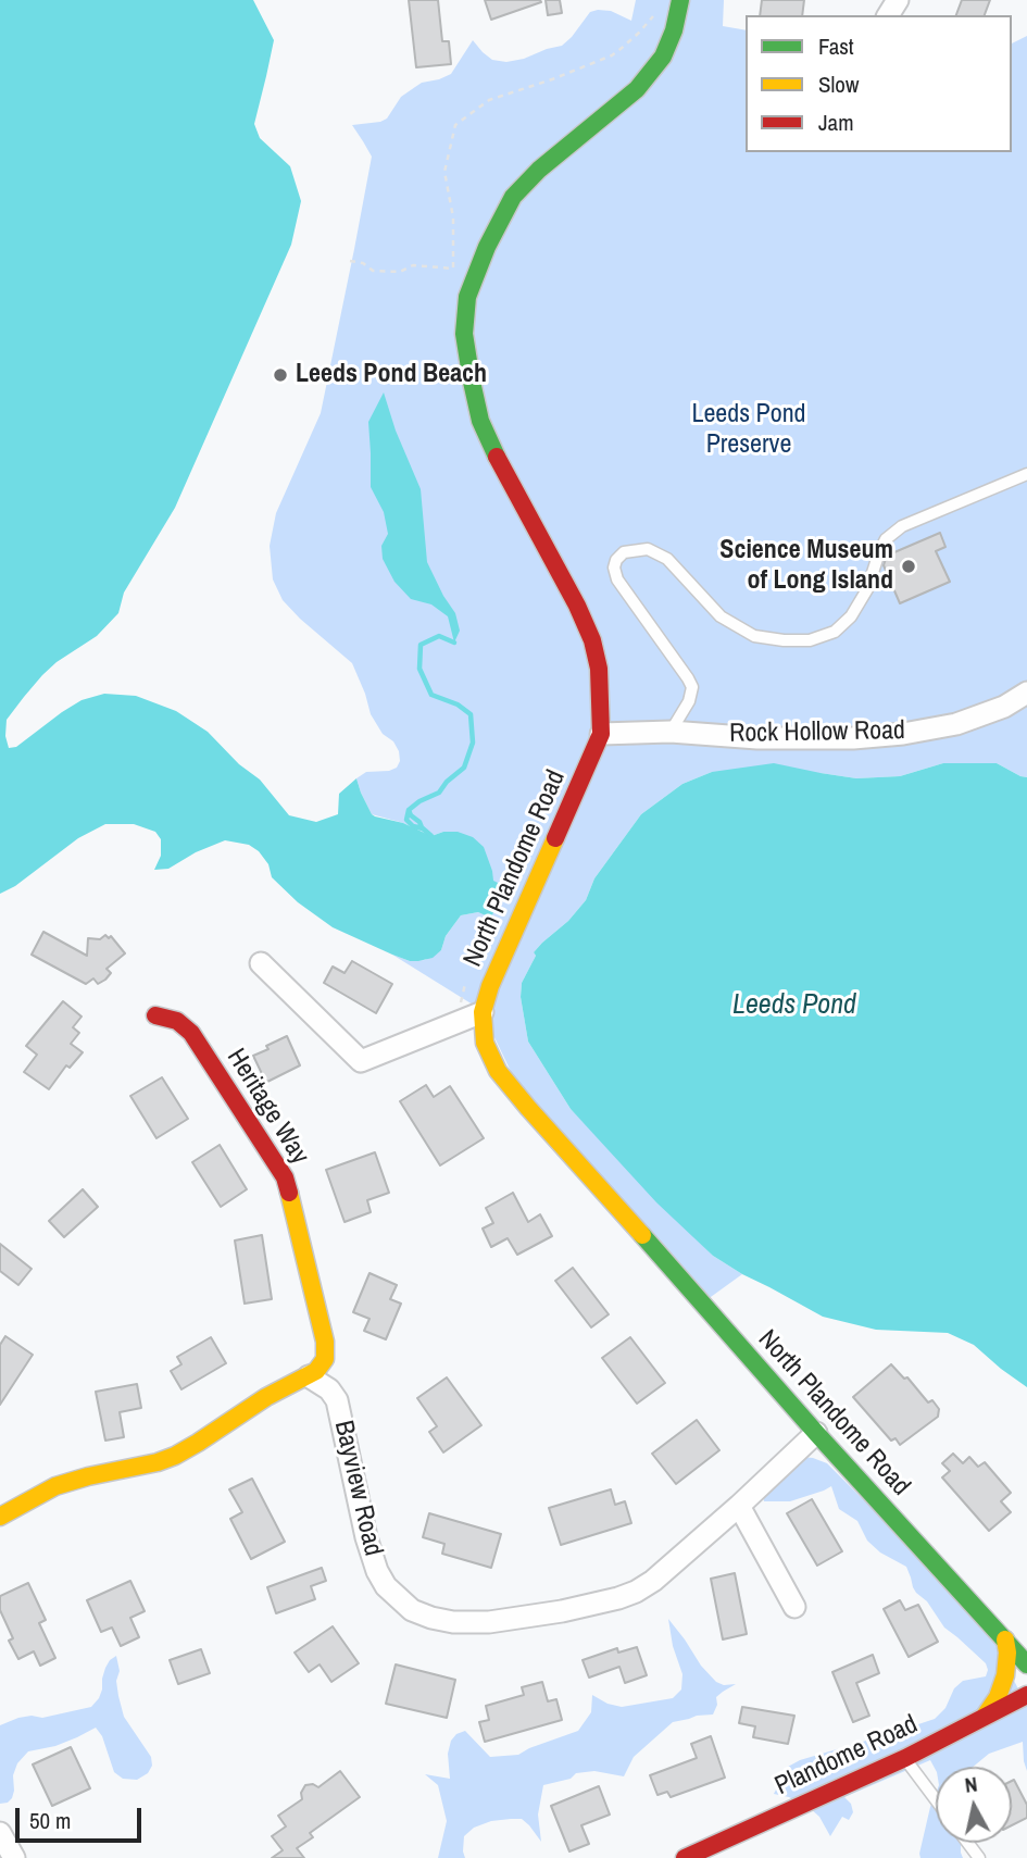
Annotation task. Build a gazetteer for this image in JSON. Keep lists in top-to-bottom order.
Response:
{
  "streets": {
    "main road": ["North Plandome Road", "Heritage Way", "Plandome Road"],
    "street": ["Rock Hollow Road", "Bayview Road"]
  },
  "crossings": [
    ["Rock Hollow Road", "North Plandome Road"],
    ["North Plandome Road", "Bayview Road"],
    ["Heritage Way", "Bayview Road"]
  ],
  "water": ["Leeds Pond"],
  "parks": ["Leeds Pond Preserve"],
  "places": ["Leeds Pond Beach", "Science Museum of Long Island"],
  "legend": ["Fast", "Slow", "Jam"],
  "scale_bar": "50 m",
  "north": "top"
}
